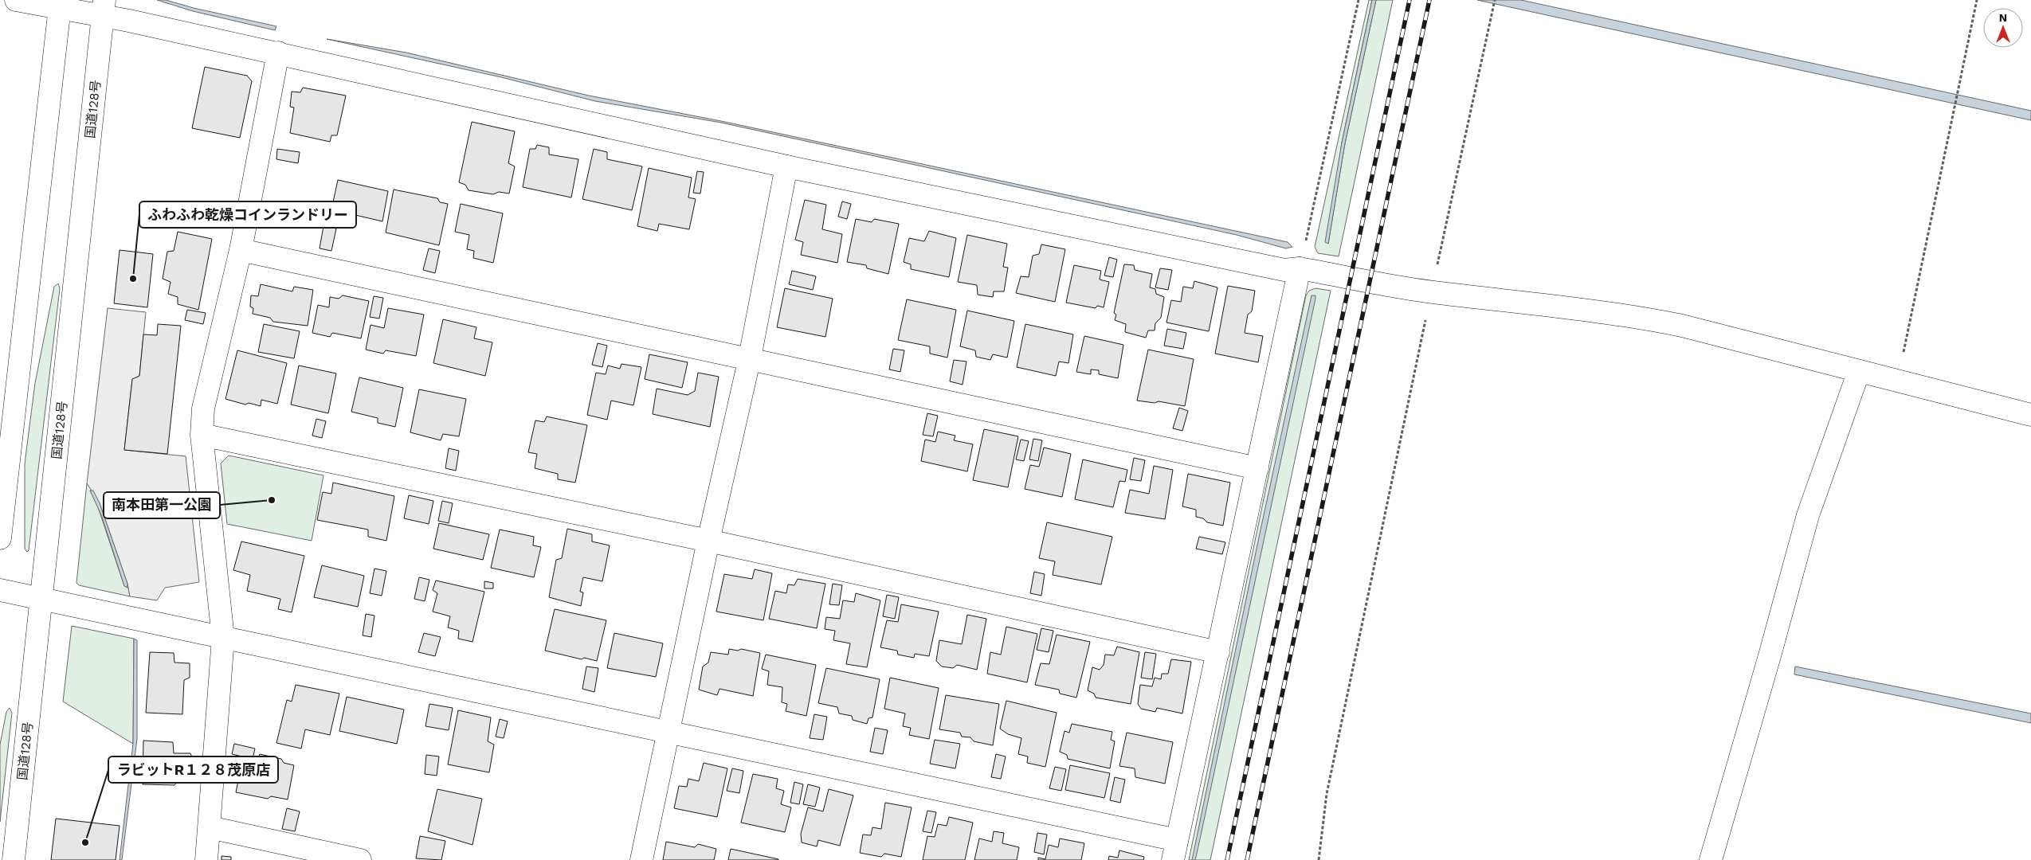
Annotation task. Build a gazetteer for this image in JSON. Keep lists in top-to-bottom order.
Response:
{
  "streets": {
    "main road": ["国道128号"]
  },
  "places": ["ふわふわ乾燥コインランドリー", "南本田第一公園", "ラビットR１２８茂原店"],
  "north": "top"
}
